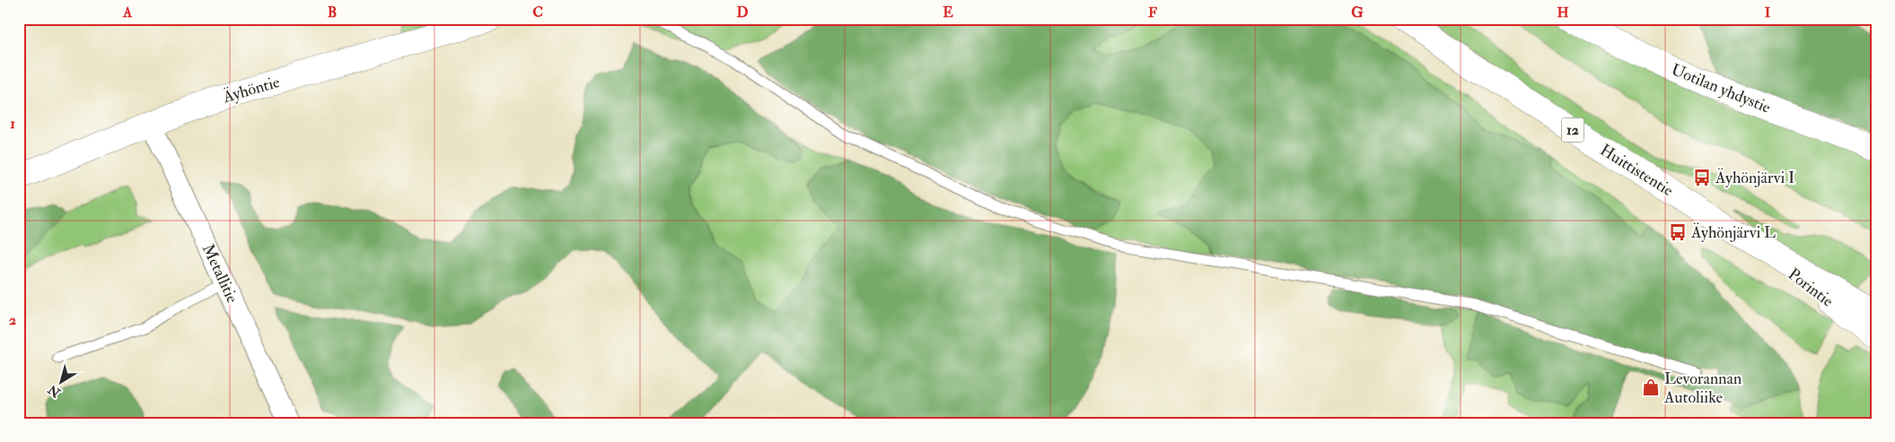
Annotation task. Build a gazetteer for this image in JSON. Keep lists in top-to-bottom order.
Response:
{
  "streets": {
    "main road": [
      "Uotilan yhdystie",
      "Äyhöntie",
      "12",
      "Huittistentie",
      "Porintie"
    ],
    "street": ["Metallitie"]
  },
  "crossings": [
    ["Äyhöntie", "Metallitie"],
    ["Huittistentie", "Porintie"]
  ],
  "places": {
    "bus stop": ["Äyhönjärvi I", "Äyhönjärvi L"],
    "shop": ["Levorannan Autoliike"]
  },
  "north": "bottom left",
  "grid": {
    "columns": [
      "A",
      "B",
      "C",
      "D",
      "E",
      "F",
      "G",
      "H",
      "I"
    ],
    "rows": ["1", "2"]
  }
}
